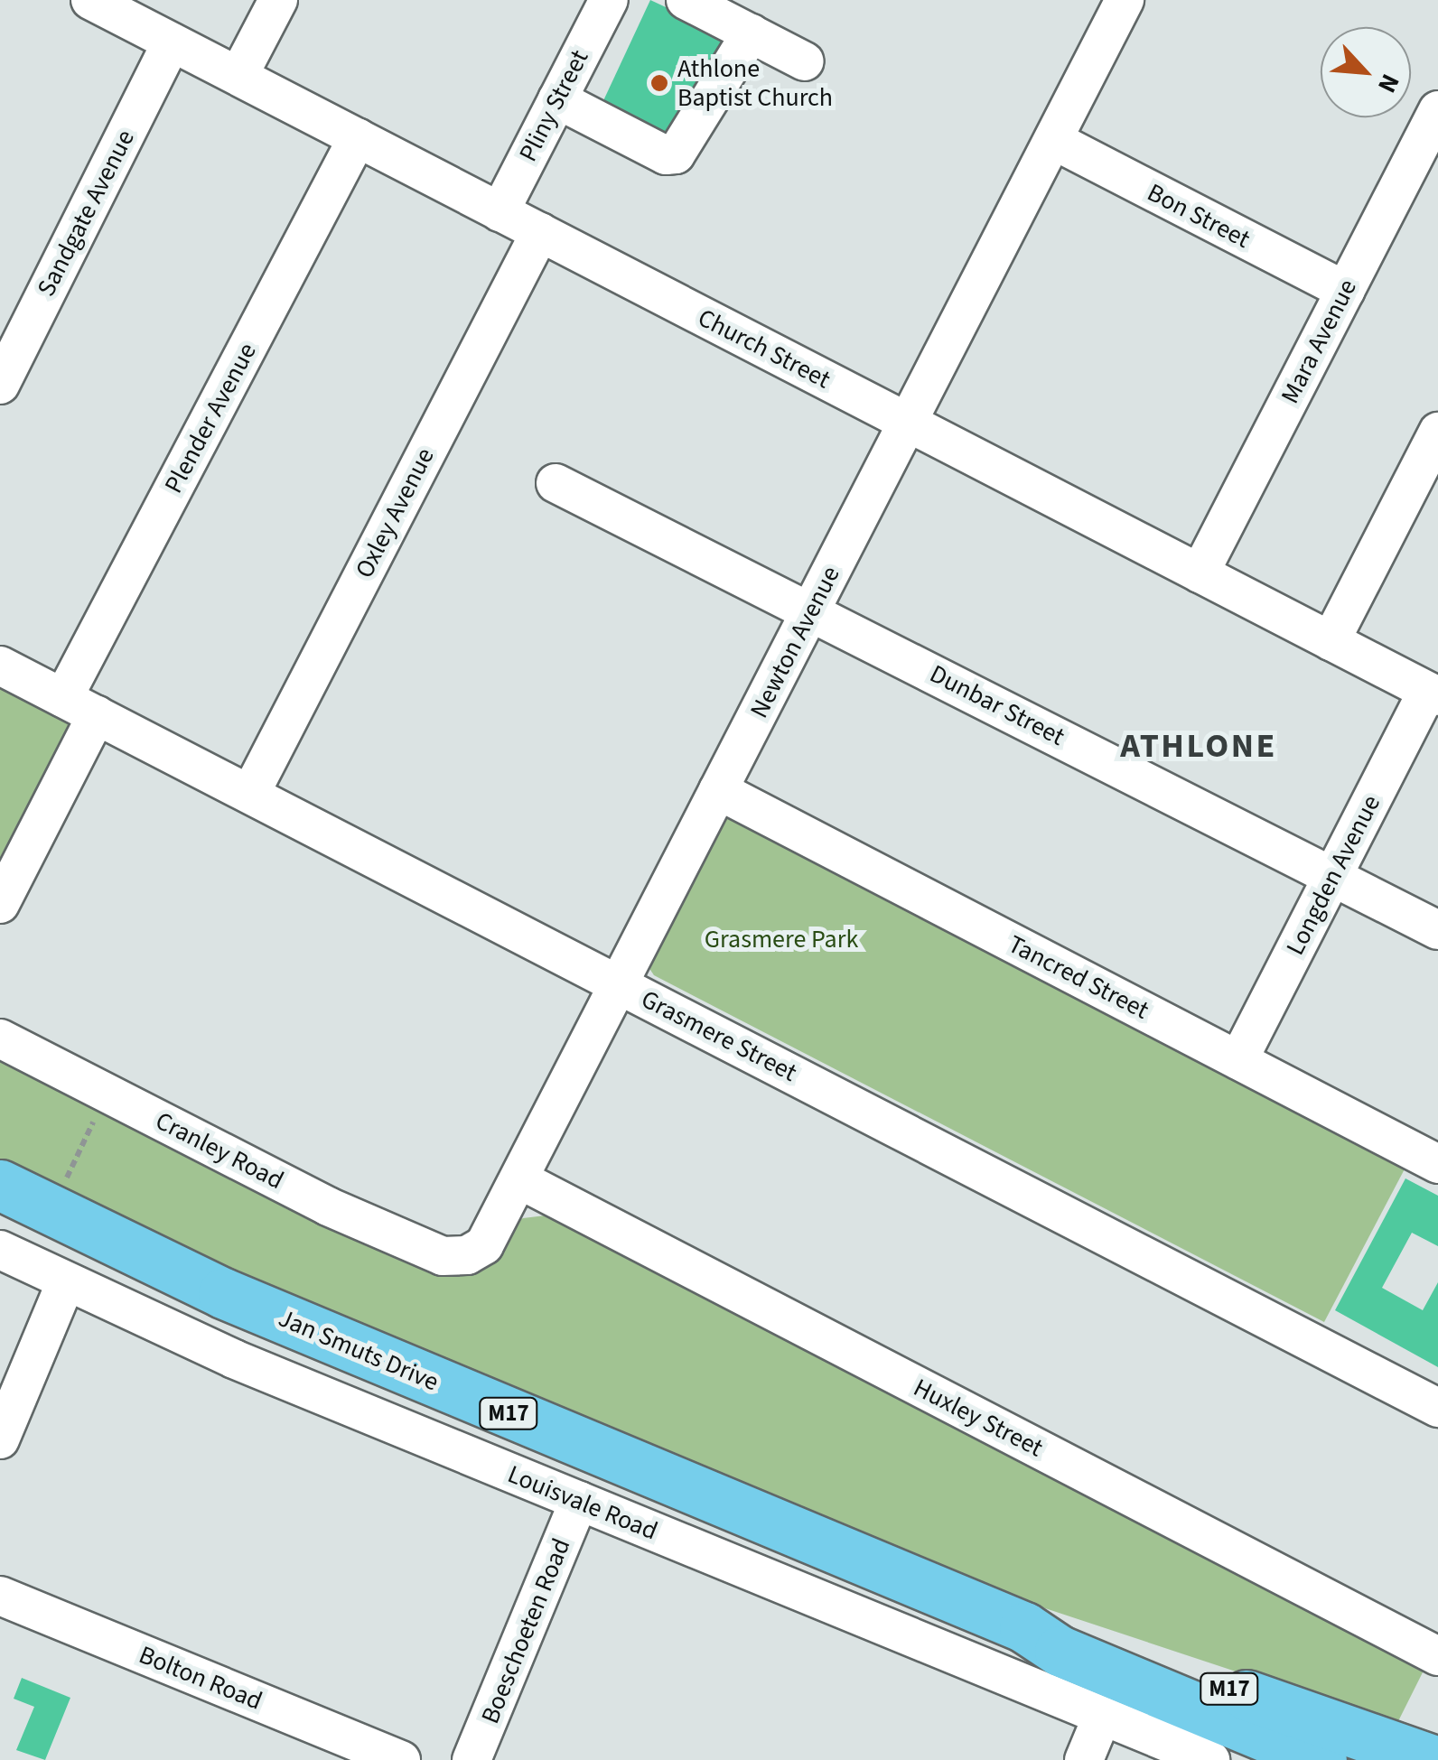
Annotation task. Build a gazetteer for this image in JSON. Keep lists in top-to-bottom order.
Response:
{
  "streets": {
    "main road": ["Jan Smuts Drive", "M17"],
    "street": [
      "Pliny Street",
      "Sandgate Avenue",
      "Bon Street",
      "Mara Avenue",
      "Church Street",
      "Plender Avenue",
      "Oxley Avenue",
      "Newton Avenue",
      "Dunbar Street",
      "Longden Avenue",
      "Tancred Street",
      "Grasmere Street",
      "Cranley Road",
      "Huxley Street",
      "Louisvale Road",
      "Boeschoeten Road",
      "Bolton Road"
    ]
  },
  "crossings": [
    ["Pliny Street", "Church Street"],
    ["Sandgate Avenue", "Church Street"],
    ["Bon Street", "Mara Avenue"],
    ["Bon Street", "Newton Avenue"],
    ["Mara Avenue", "Church Street"],
    ["Church Street", "Plender Avenue"],
    ["Church Street", "Oxley Avenue"],
    ["Church Street", "Newton Avenue"],
    ["Church Street", "Longden Avenue"],
    ["Plender Avenue", "Grasmere Street"],
    ["Oxley Avenue", "Grasmere Street"],
    ["Newton Avenue", "Dunbar Street"],
    ["Newton Avenue", "Tancred Street"],
    ["Newton Avenue", "Grasmere Street"],
    ["Newton Avenue", "Cranley Road"],
    ["Newton Avenue", "Huxley Street"],
    ["Dunbar Street", "Longden Avenue"],
    ["Longden Avenue", "Tancred Street"],
    ["Louisvale Road", "Boeschoeten Road"]
  ],
  "districts": ["ATHLONE"],
  "parks": ["Grasmere Park"],
  "places": ["Athlone Baptist Church"],
  "north": "bottom right"
}
